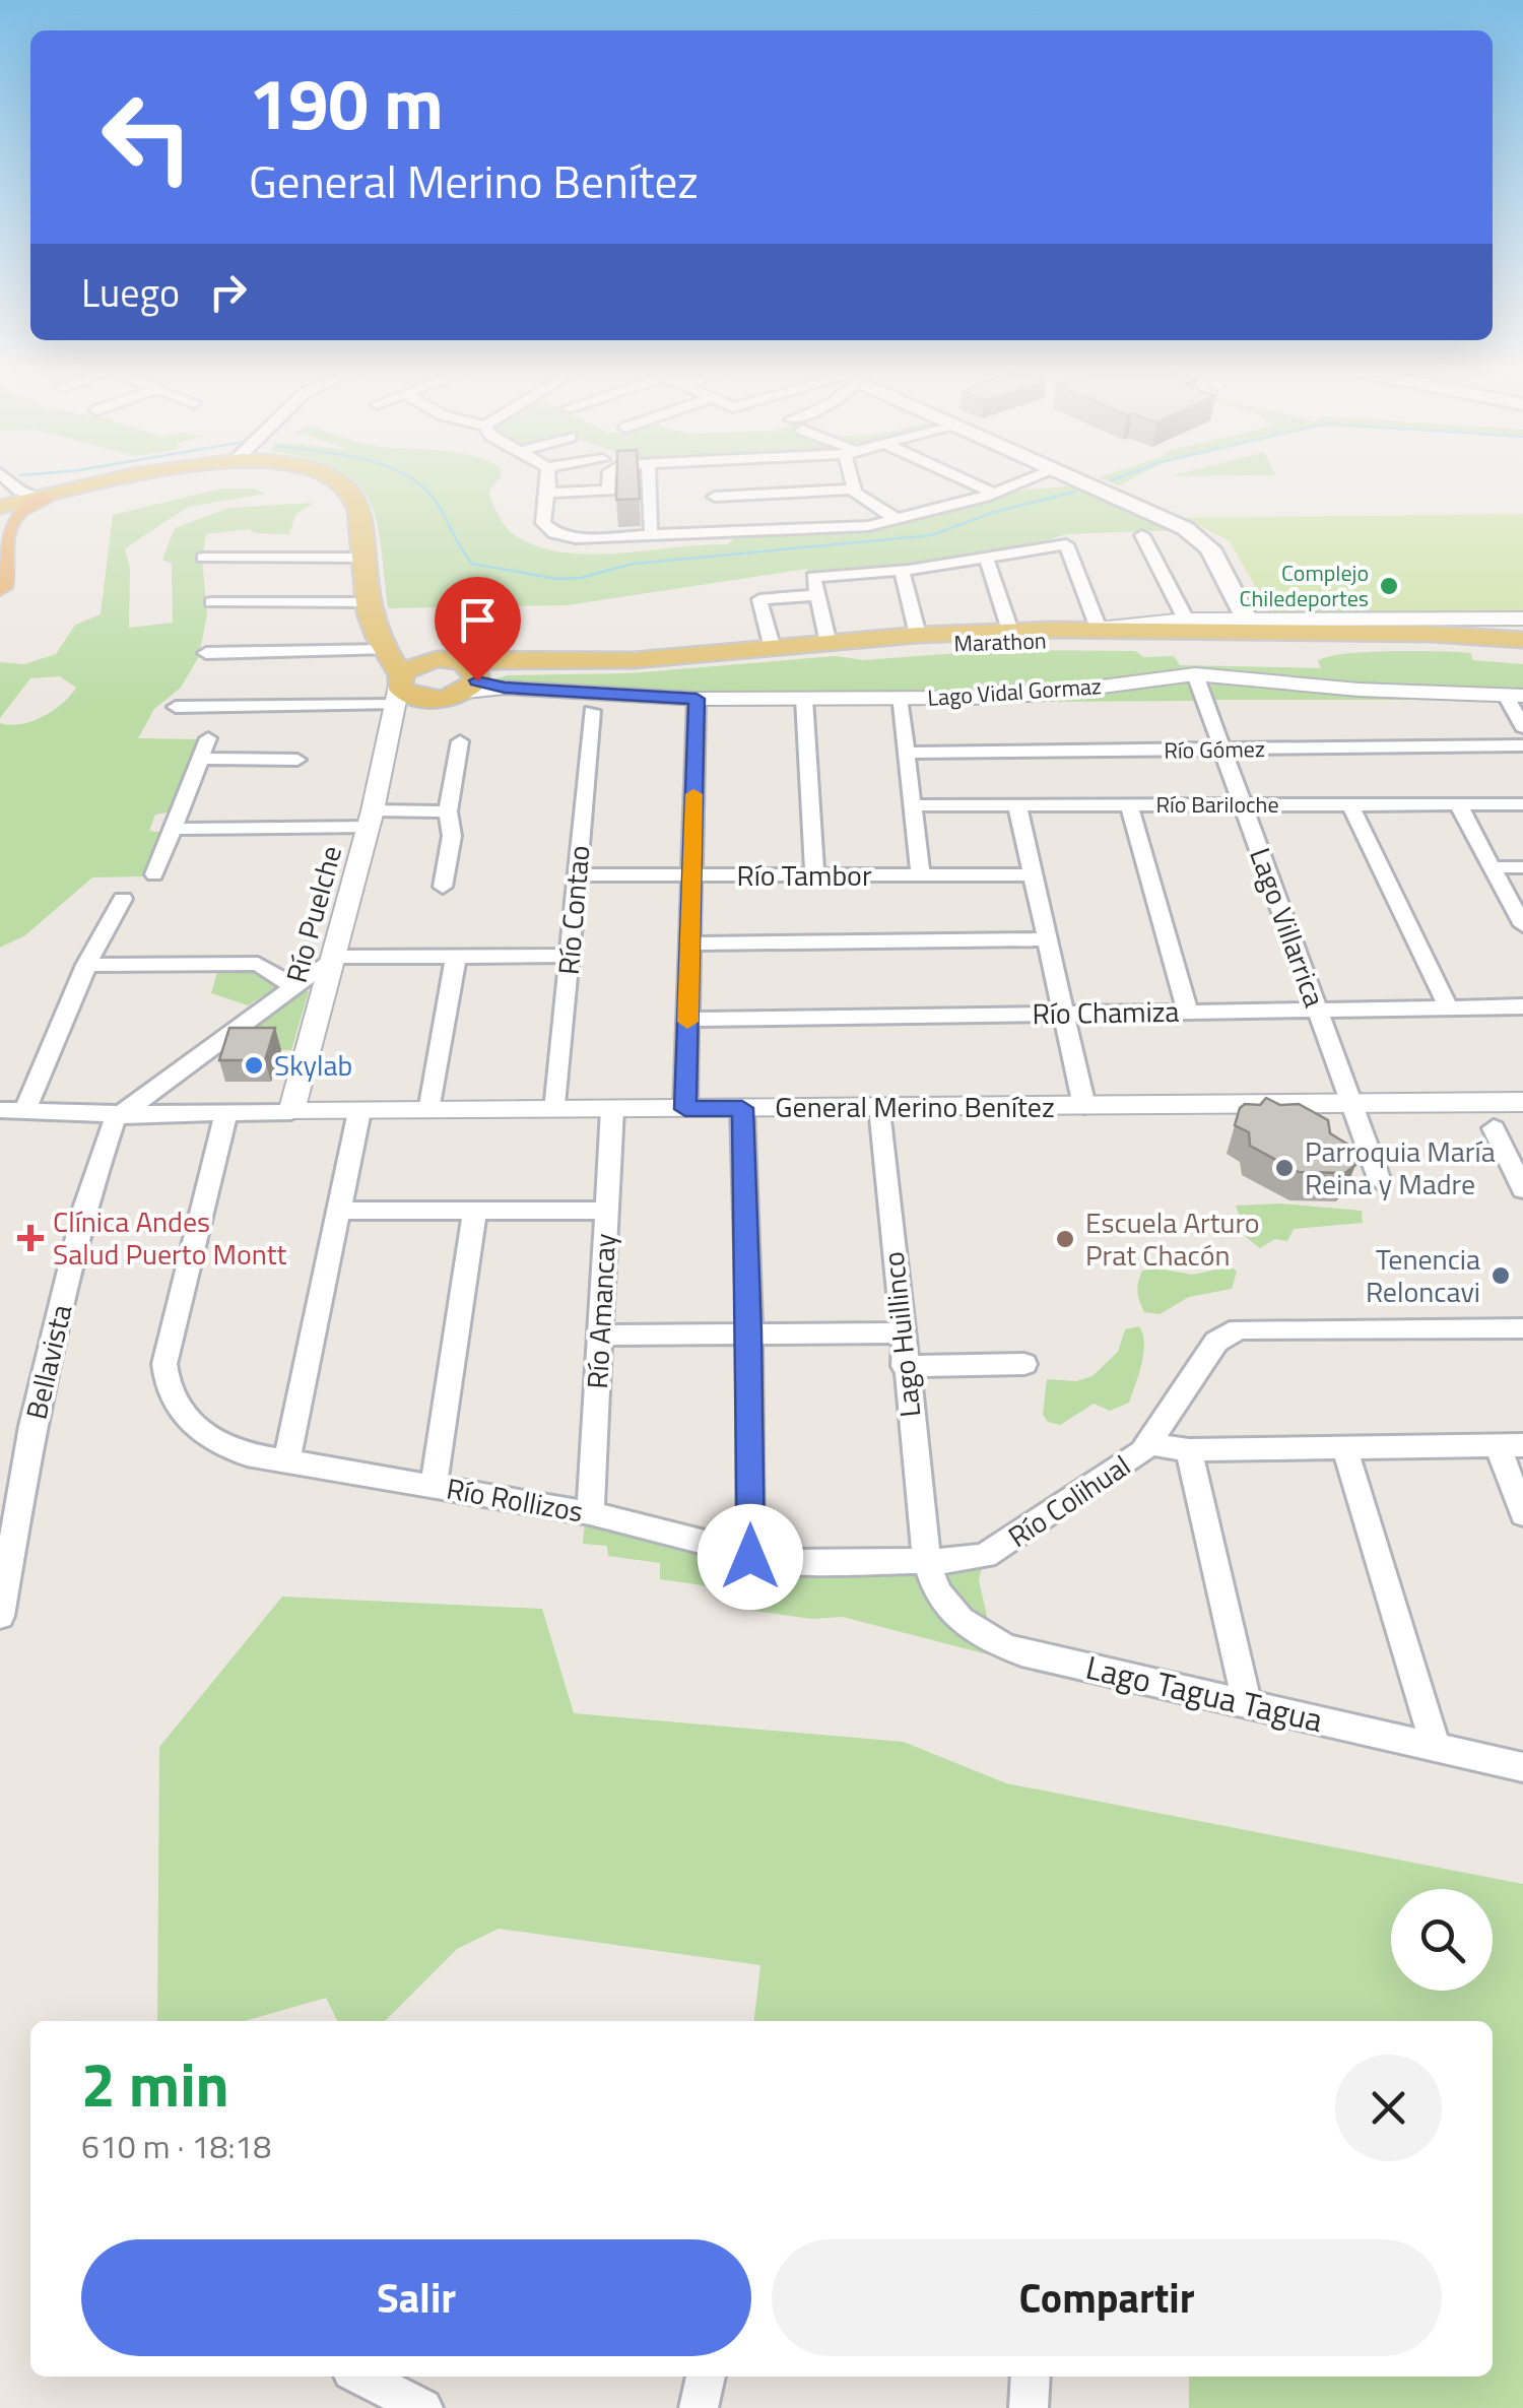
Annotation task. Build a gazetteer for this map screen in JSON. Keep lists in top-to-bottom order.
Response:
{
  "streets": {
    "main road": ["Marathon"],
    "street": [
      "Lago Vidal Gormaz",
      "Río Gómez",
      "Río Bariloche",
      "Río Tambor",
      "Río Contao",
      "Río Puelche",
      "Lago Villarrica",
      "Río Chamiza",
      "General Merino Benítez",
      "Río Amancay",
      "Lago Huillinco",
      "Bellavista",
      "Río Rollizos",
      "Río Colihual",
      "Lago Tagua Tagua"
    ]
  },
  "crossings": [
    ["Marathon", "Lago Vidal Gormaz"],
    ["Lago Vidal Gormaz", "Lago Villarrica"],
    ["Río Gómez", "Lago Villarrica"],
    ["Río Bariloche", "Lago Villarrica"],
    ["Río Tambor", "Río Contao"],
    ["Río Contao", "General Merino Benítez"],
    ["Río Puelche", "General Merino Benítez"],
    ["Lago Villarrica", "Río Chamiza"],
    ["Lago Villarrica", "General Merino Benítez"],
    ["General Merino Benítez", "Río Amancay"],
    ["General Merino Benítez", "Lago Huillinco"],
    ["General Merino Benítez", "Bellavista"],
    ["General Merino Benítez", "Río Rollizos"],
    ["Río Amancay", "Río Rollizos"],
    ["Lago Huillinco", "Río Rollizos"],
    ["Lago Huillinco", "Río Colihual"],
    ["Lago Huillinco", "Lago Tagua Tagua"],
    ["Río Rollizos", "Río Colihual"],
    ["Río Rollizos", "Lago Tagua Tagua"],
    ["Río Colihual", "Lago Tagua Tagua"]
  ],
  "places": {
    "other": [
      "Complejo Chiledeportes",
      "Skylab",
      "Parroquia María Reina y Madre",
      "Escuela Arturo Prat Chacón",
      "Tenencia Reloncavi"
    ],
    "health": ["Clínica Andes Salud Puerto Montt"]
  },
  "page": {
    "turn": ["190 m", "General Merino Benítez"],
    "then": "Luego",
    "heading": ["2 min", "610 m · 18:18"],
    "buttons": ["Salir", "Compartir"]
  }
}
